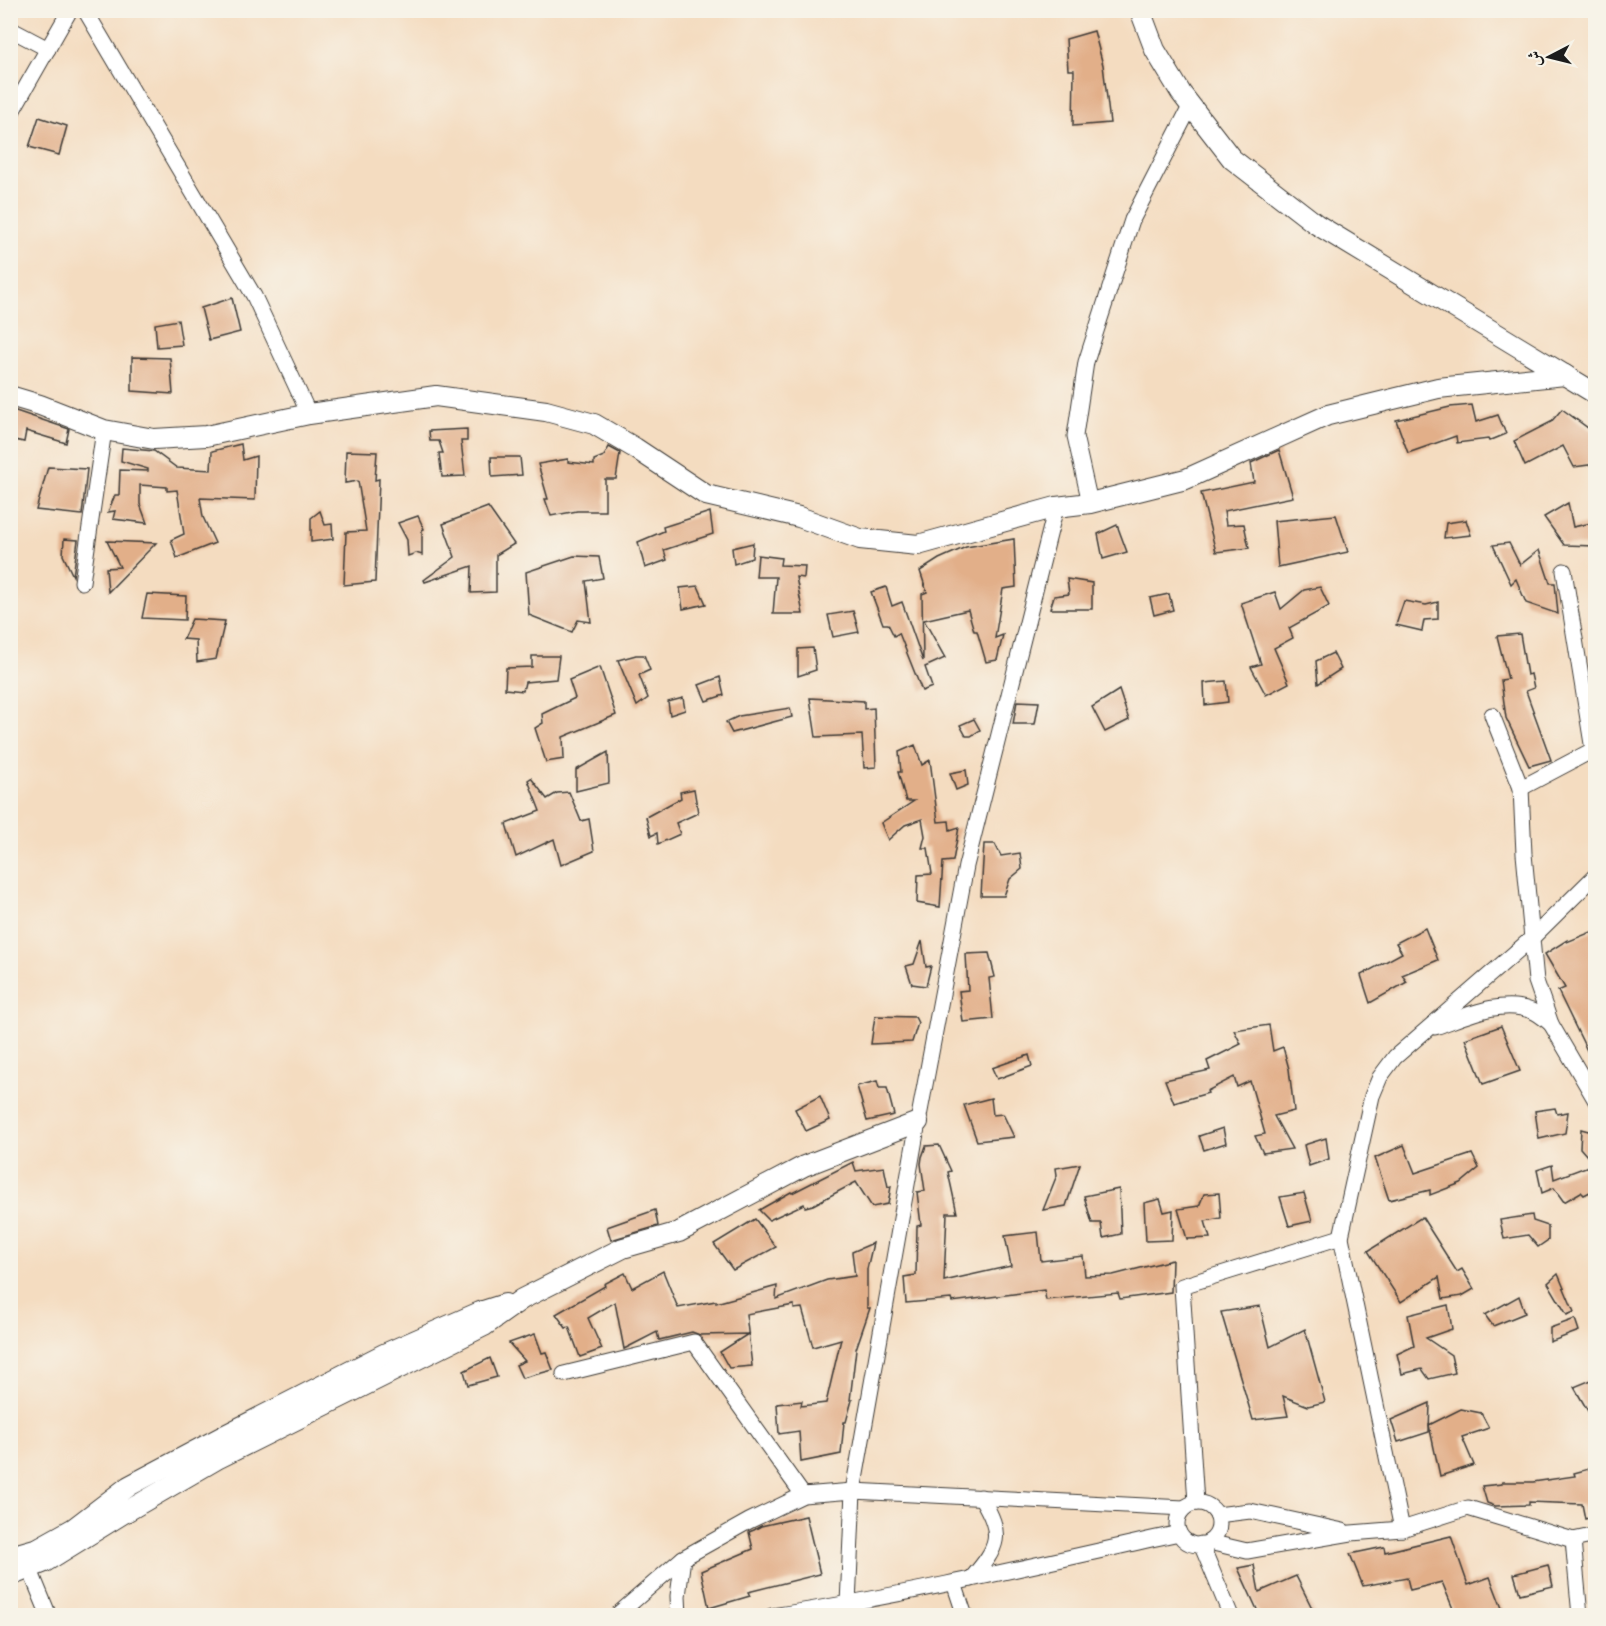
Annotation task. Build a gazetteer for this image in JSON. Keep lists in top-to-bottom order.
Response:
{
  "north": "left"
}
